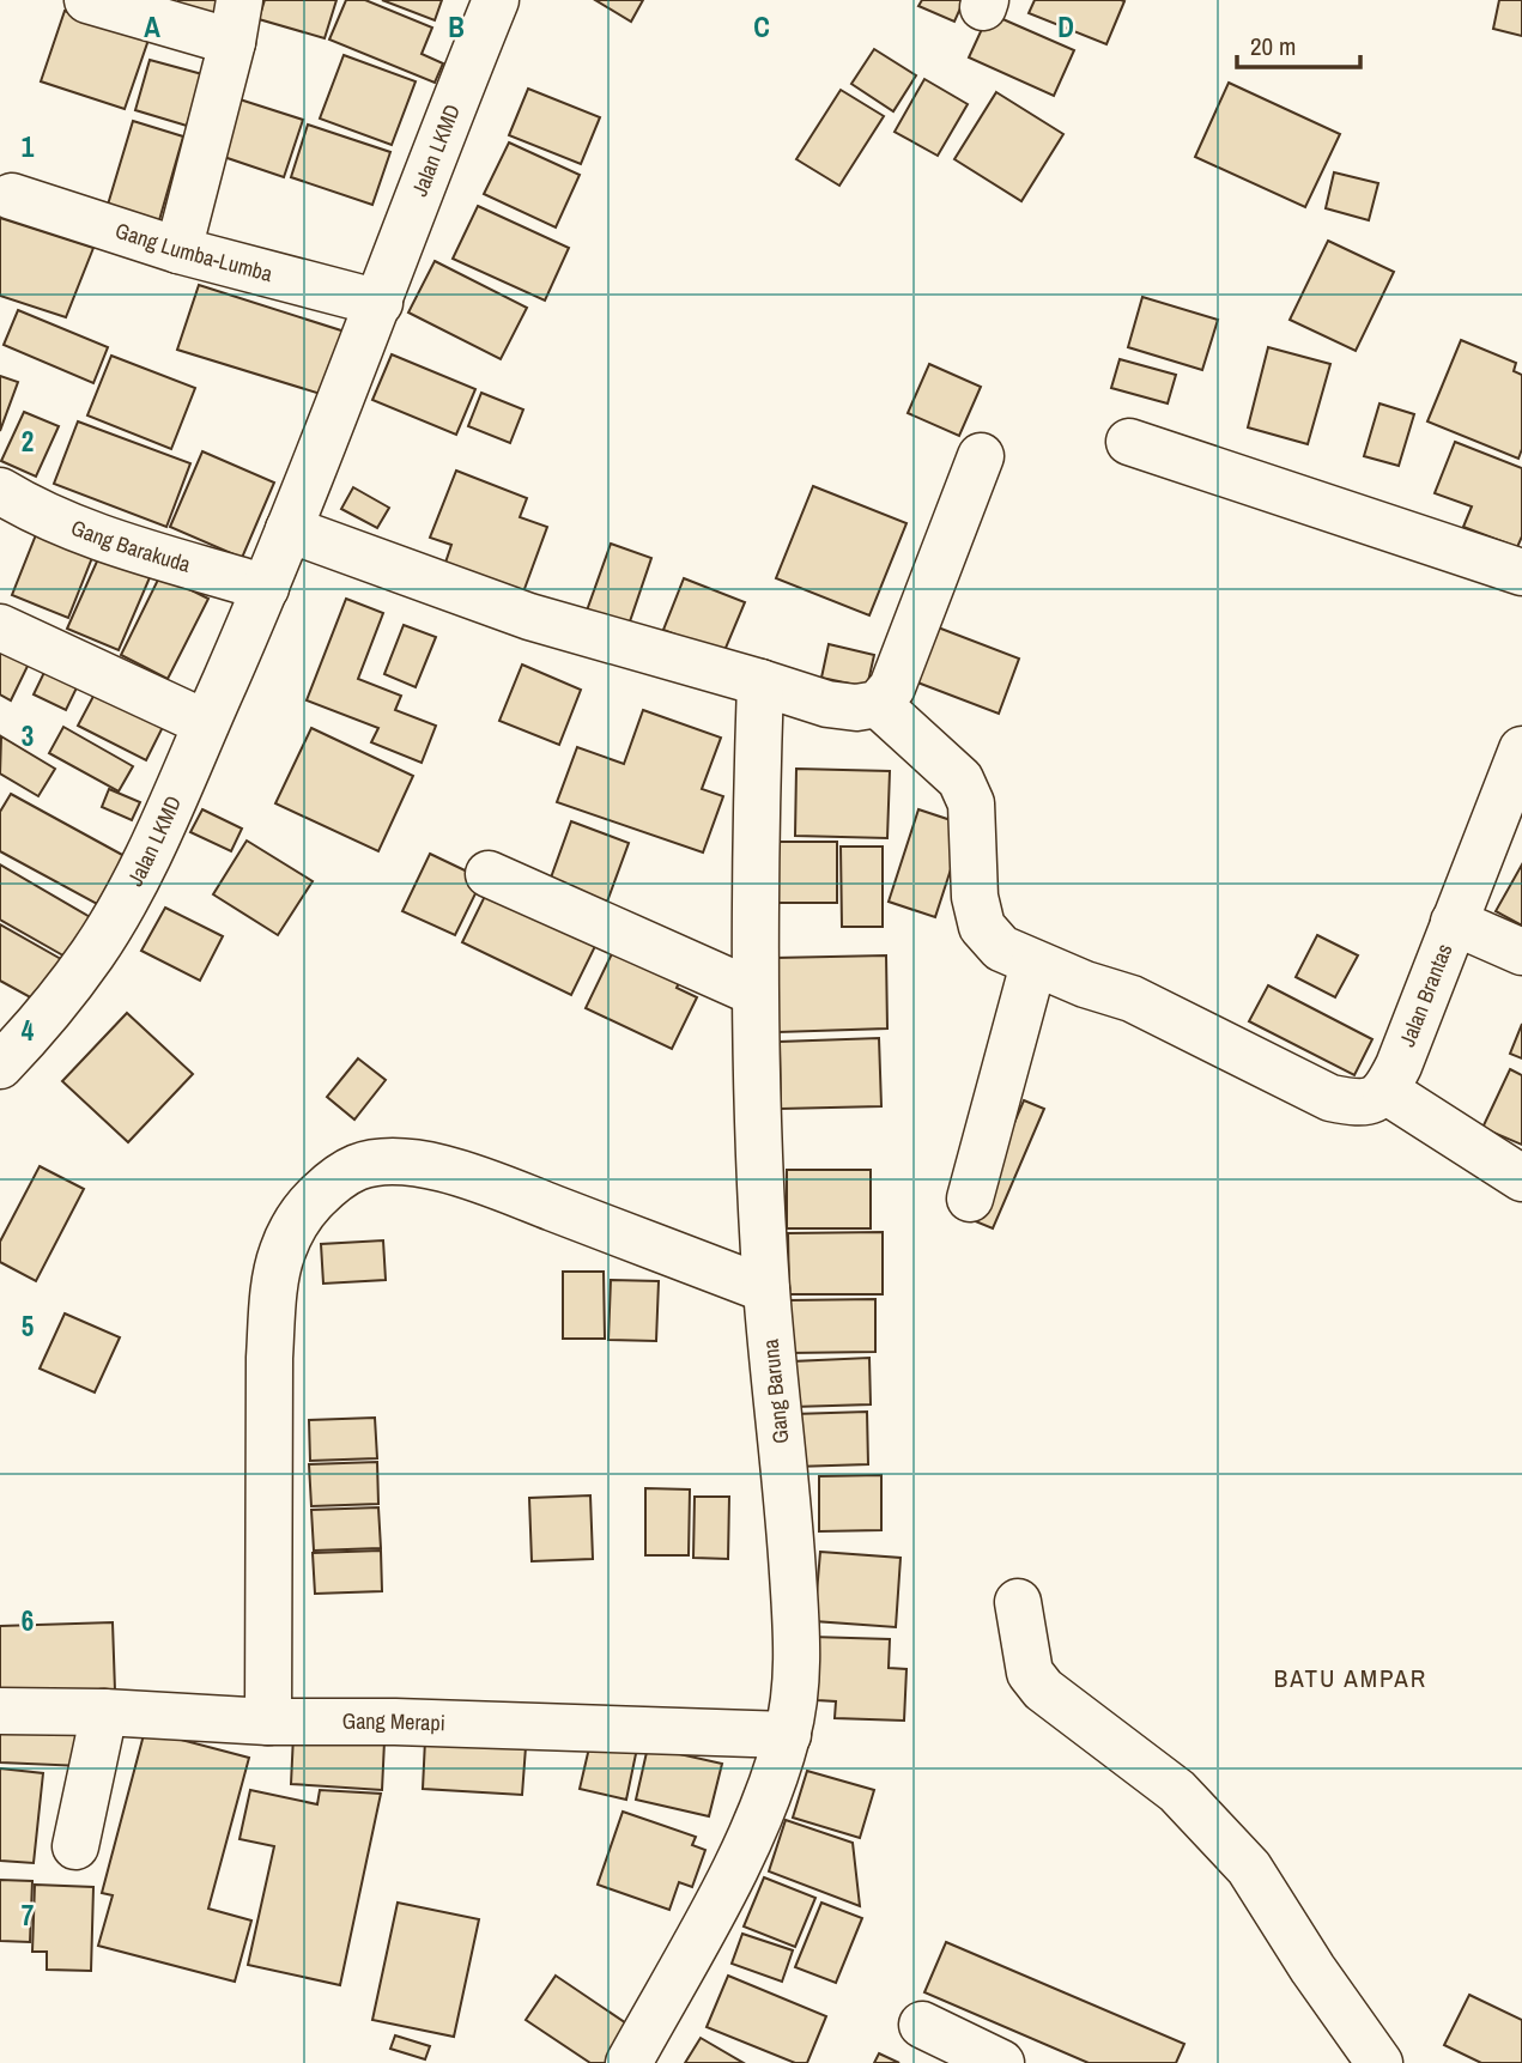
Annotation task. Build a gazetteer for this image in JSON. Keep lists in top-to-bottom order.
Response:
{
  "streets": {
    "street": [
      "Jalan LKMD",
      "Gang Lumba-Lumba",
      "Gang Barakuda",
      "Jalan Brantas",
      "Gang Baruna",
      "Gang Merapi"
    ]
  },
  "crossings": [
    ["Jalan LKMD", "Gang Lumba-Lumba"],
    ["Jalan LKMD", "Gang Barakuda"],
    ["Gang Baruna", "Gang Merapi"]
  ],
  "districts": ["BATU AMPAR"],
  "scale_bar": "20 m",
  "grid": {
    "columns": [
      "A",
      "B",
      "C",
      "D"
    ],
    "rows": [
      "1",
      "2",
      "3",
      "4",
      "5",
      "6",
      "7"
    ]
  }
}
